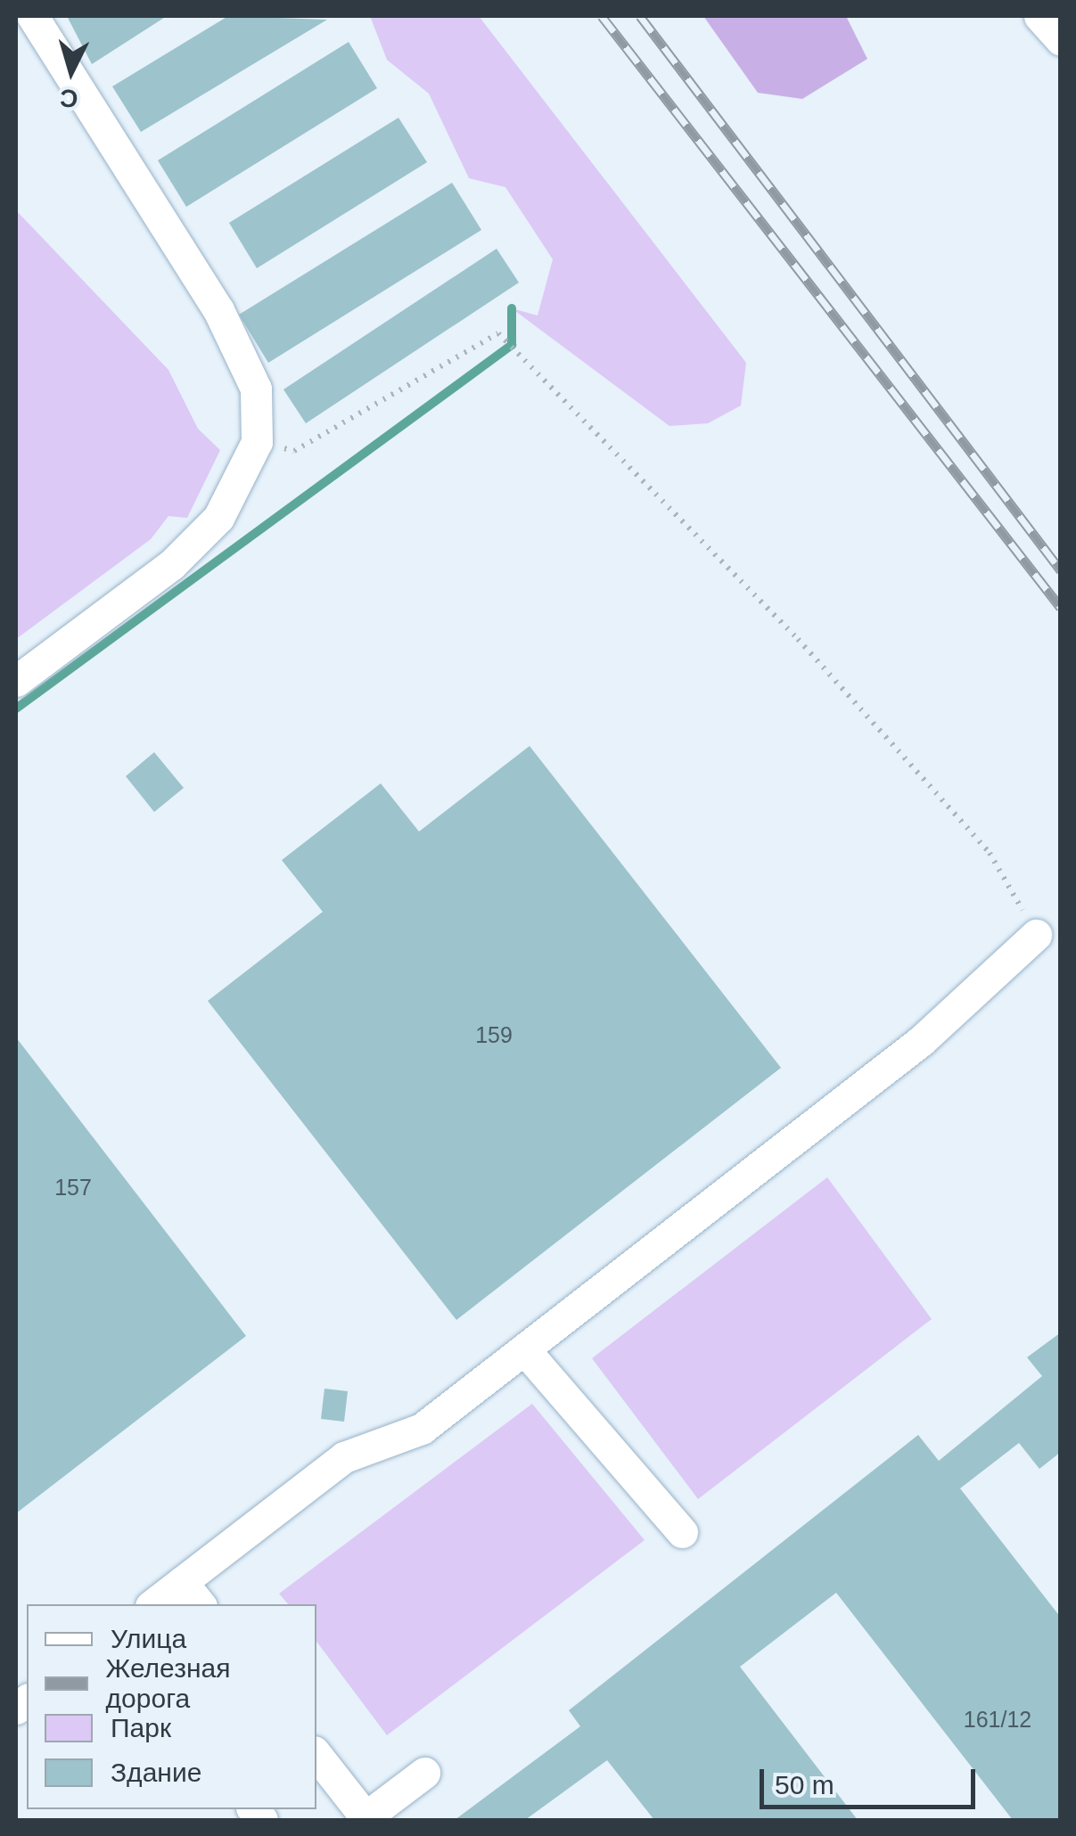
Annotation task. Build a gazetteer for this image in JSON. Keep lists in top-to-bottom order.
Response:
{
  "house_numbers": ["159", "157", "161/12"],
  "legend": [
    "Улица",
    "Железная дорога",
    "Парк",
    "Здание"
  ],
  "scale_bar": "50 m",
  "north": "bottom"
}
